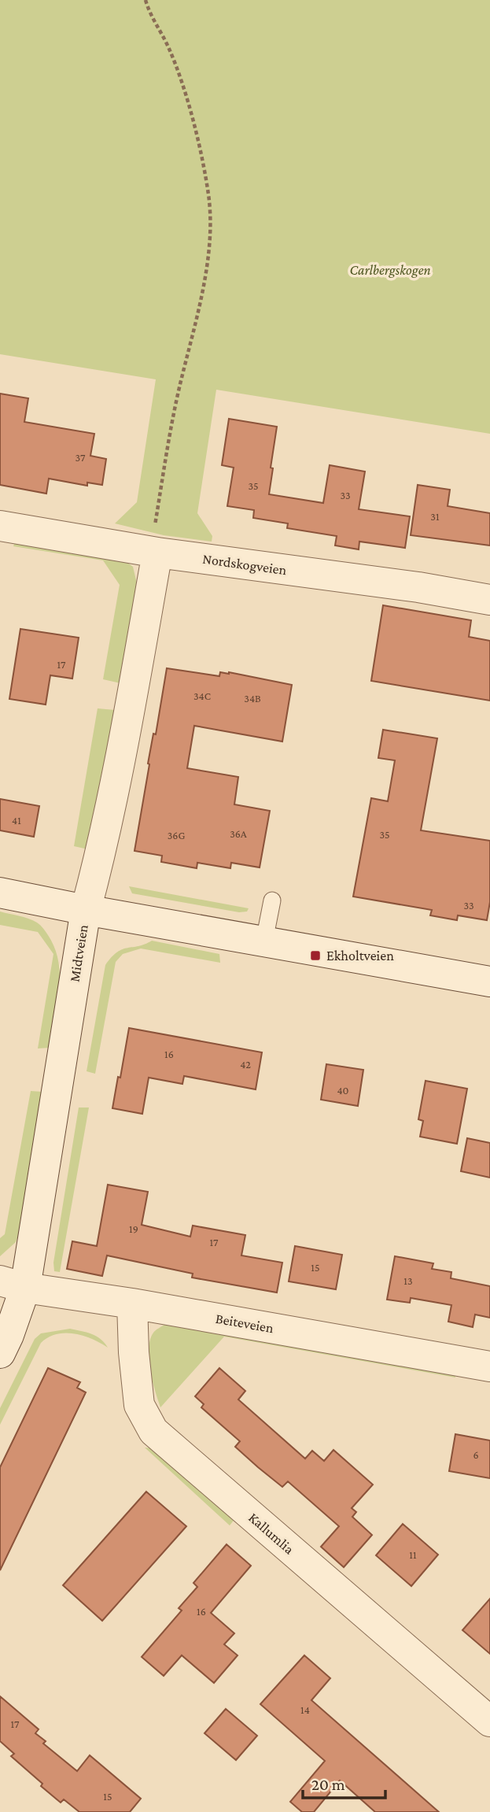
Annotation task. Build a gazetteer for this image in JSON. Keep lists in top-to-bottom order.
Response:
{
  "streets": {
    "street": [
      "Nordskogveien",
      "Midtveien",
      "Beiteveien",
      "Kallumlia"
    ]
  },
  "crossings": [
    ["Nordskogveien", "Midtveien"],
    ["Midtveien", "Beiteveien"],
    ["Beiteveien", "Kallumlia"]
  ],
  "parks": ["Carlbergskogen"],
  "places": {
    "transit": ["Ekholtveien"]
  },
  "house_numbers": [
    "37",
    "35",
    "33",
    "31",
    "17",
    "34C",
    "34B",
    "41",
    "36A",
    "35",
    "36G",
    "33",
    "16",
    "42",
    "40",
    "19",
    "17",
    "15",
    "13",
    "6",
    "11",
    "16",
    "14",
    "17",
    "15"
  ],
  "scale_bar": "20 m"
}
